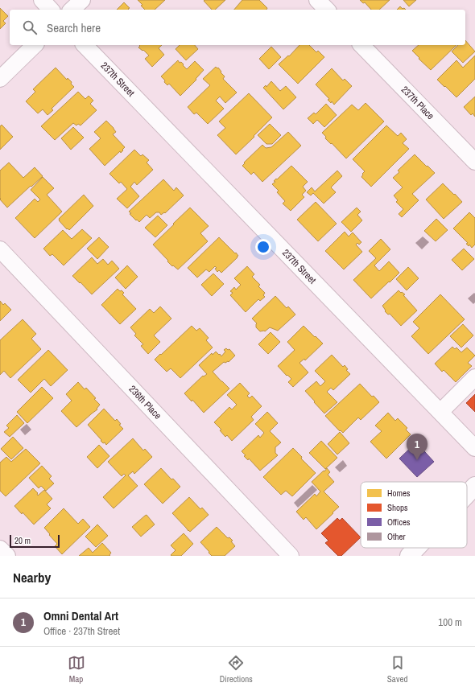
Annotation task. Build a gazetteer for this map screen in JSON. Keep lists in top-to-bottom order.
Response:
{
  "streets": {
    "street": ["237th Street", "237th Place", "236th Place"]
  },
  "legend": [
    "Homes",
    "Shops",
    "Offices",
    "Other"
  ],
  "scale_bar": "20 m",
  "page": {
    "search": "Search here",
    "pins": "1",
    "scale": "20 m",
    "heading": "Nearby",
    "list": [
      {
        "mark": "1",
        "name": "Omni Dental Art",
        "note": "Office · 237th Street",
        "value": "100 m"
      }
    ],
    "nav": ["Map", "Directions", "Saved"]
  }
}
